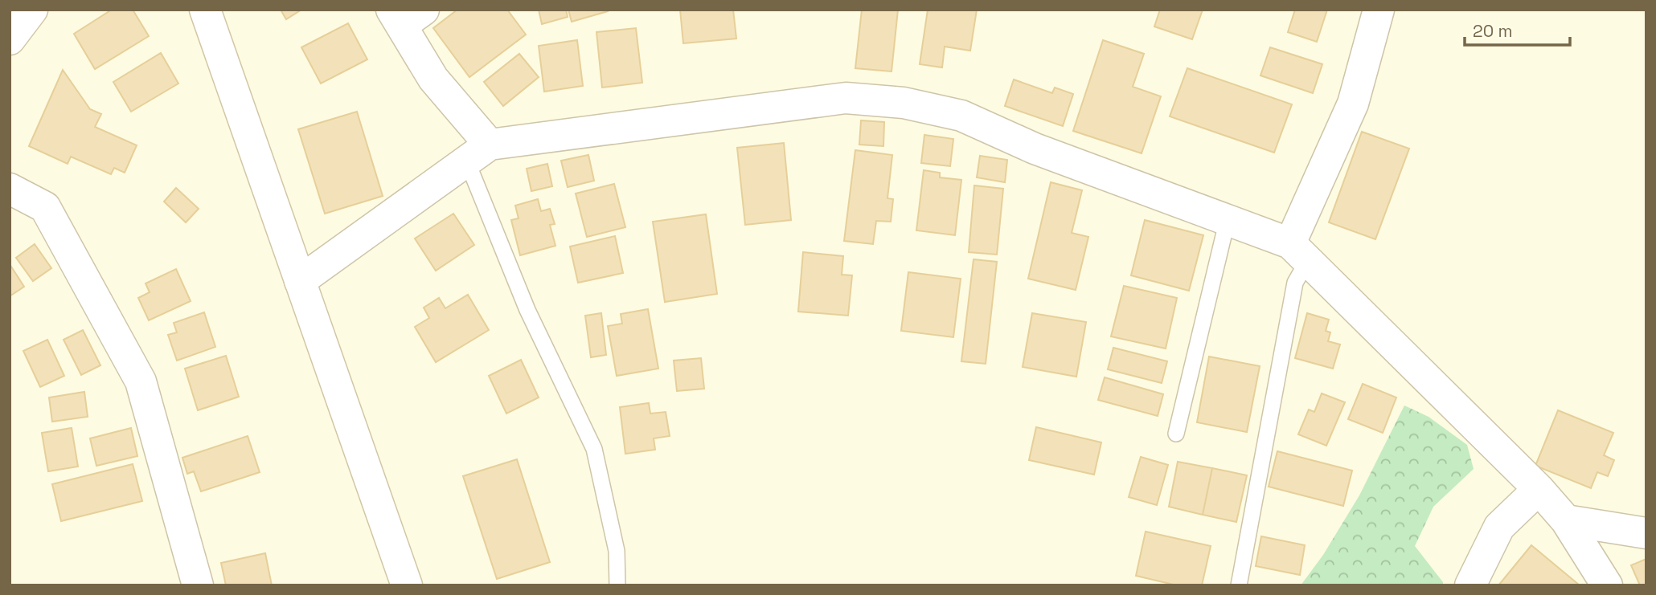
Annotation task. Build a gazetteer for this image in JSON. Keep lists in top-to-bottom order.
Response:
{
  "scale_bar": "20 m"
}
